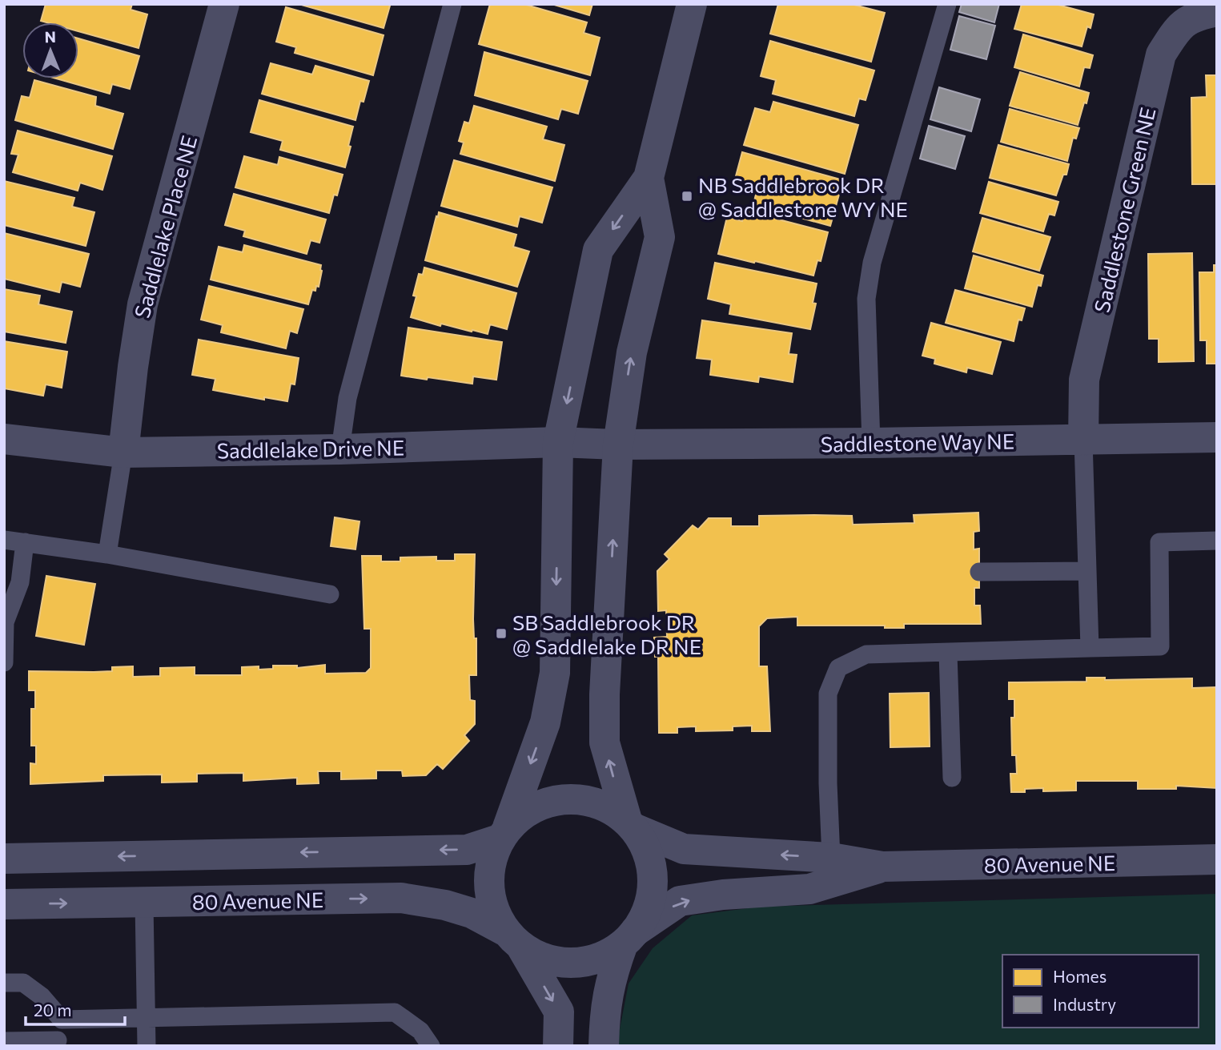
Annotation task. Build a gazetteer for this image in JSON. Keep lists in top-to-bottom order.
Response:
{
  "streets": {
    "street": [
      "Saddlestone Green NE",
      "Saddlelake Place NE",
      "Saddlestone Way NE",
      "Saddlelake Drive NE",
      "80 Avenue NE"
    ]
  },
  "crossings": [
    ["Saddlestone Green NE", "Saddlestone Way NE"],
    ["Saddlelake Place NE", "Saddlelake Drive NE"],
    ["Saddlestone Way NE", "Saddlelake Drive NE"]
  ],
  "places": {
    "transit": ["NB Saddlebrook DR @ Saddlestone WY NE", "SB Saddlebrook DR @ Saddlelake DR NE"]
  },
  "legend": ["Homes", "Industry"],
  "scale_bar": "20 m",
  "north": "top"
}
